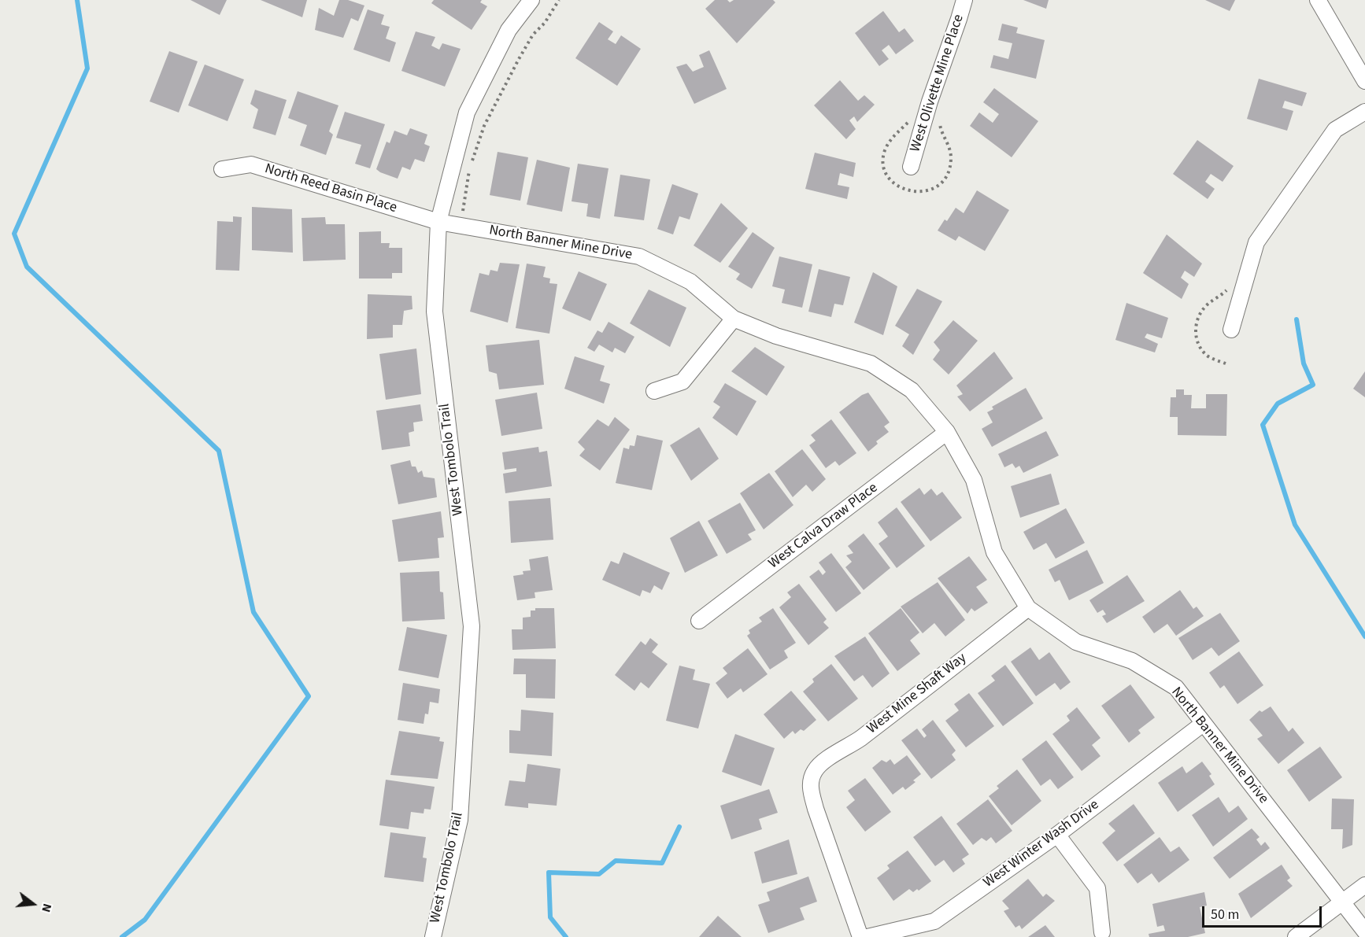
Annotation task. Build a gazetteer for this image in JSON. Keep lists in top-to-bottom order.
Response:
{
  "streets": {
    "street": [
      "West Olivette Mine Place",
      "North Reed Basin Place",
      "North Banner Mine Drive",
      "West Tombolo Trail",
      "West Calva Draw Place",
      "West Mine Shaft Way",
      "West Winter Wash Drive"
    ]
  },
  "crossings": [
    ["North Reed Basin Place", "North Banner Mine Drive"],
    ["North Reed Basin Place", "West Tombolo Trail"],
    ["North Banner Mine Drive", "West Tombolo Trail"],
    ["North Banner Mine Drive", "West Calva Draw Place"],
    ["North Banner Mine Drive", "West Mine Shaft Way"],
    ["North Banner Mine Drive", "West Winter Wash Drive"]
  ],
  "scale_bar": "50 m",
  "north": "right"
}
